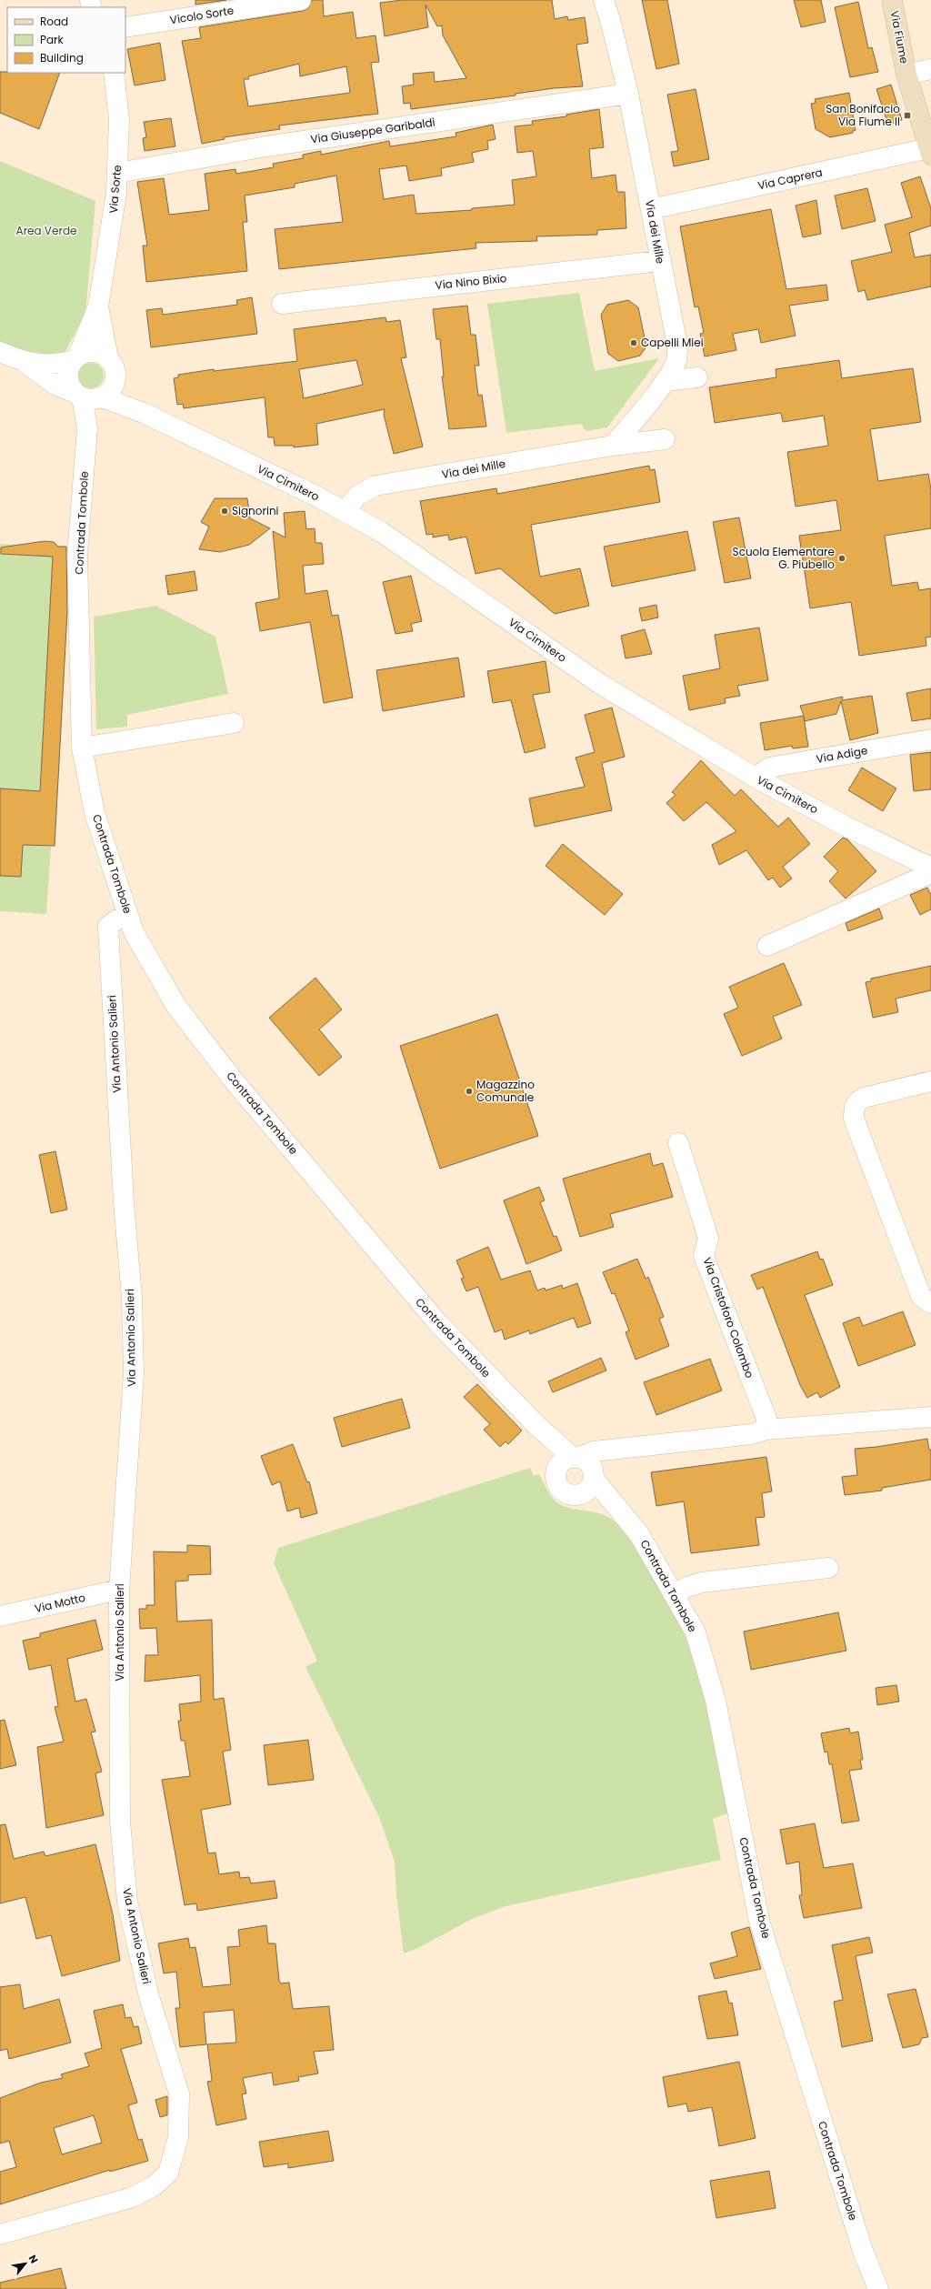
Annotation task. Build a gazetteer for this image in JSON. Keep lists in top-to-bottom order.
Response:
{
  "streets": {
    "main road": ["Via Fiume"],
    "street": [
      "Vicolo Sorte",
      "Via Giuseppe Garibaldi",
      "Via Caprera",
      "Via Sorte",
      "Via dei Mille",
      "Via Nino Bixio",
      "Via Cimitero",
      "Contrada Tombole",
      "Via Adige",
      "Via Antonio Salieri",
      "Via Cristoforo Colombo",
      "Via Motto"
    ]
  },
  "crossings": [
    ["Via Fiume", "Via Caprera"],
    ["Via Giuseppe Garibaldi", "Via Sorte"],
    ["Via Giuseppe Garibaldi", "Via dei Mille"],
    ["Via Caprera", "Via dei Mille"],
    ["Via Sorte", "Via Cimitero"],
    ["Via Sorte", "Contrada Tombole"],
    ["Via dei Mille", "Via Nino Bixio"],
    ["Via dei Mille", "Via Cimitero"],
    ["Via Cimitero", "Contrada Tombole"],
    ["Via Cimitero", "Via Adige"],
    ["Contrada Tombole", "Via Antonio Salieri"],
    ["Via Antonio Salieri", "Via Motto"]
  ],
  "parks": ["Area Verde"],
  "places": {
    "transit": ["San Bonifacio Via Fiume II"],
    "other": [
      "Capelli Miei",
      "Signorini",
      "Scuola Elementare G. Piubello",
      "Magazzino Comunale"
    ]
  },
  "legend": ["Road", "Park", "Building"],
  "north": "top right"
}
